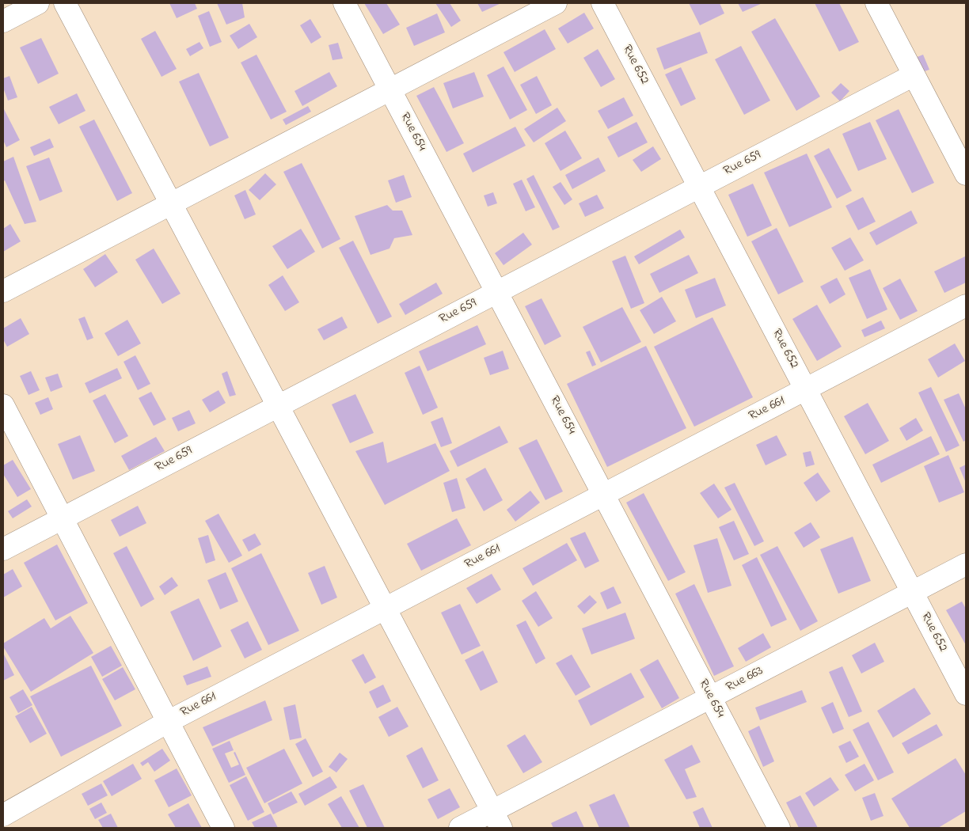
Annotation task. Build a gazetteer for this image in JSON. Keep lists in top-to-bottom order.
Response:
{
  "streets": {
    "street": [
      "Rue 652",
      "Rue 654",
      "Rue 659",
      "Rue 661",
      "Rue 663"
    ]
  },
  "crossings": [
    ["Rue 652", "Rue 659"],
    ["Rue 652", "Rue 661"],
    ["Rue 652", "Rue 663"],
    ["Rue 654", "Rue 659"],
    ["Rue 654", "Rue 661"],
    ["Rue 654", "Rue 663"]
  ]
}
